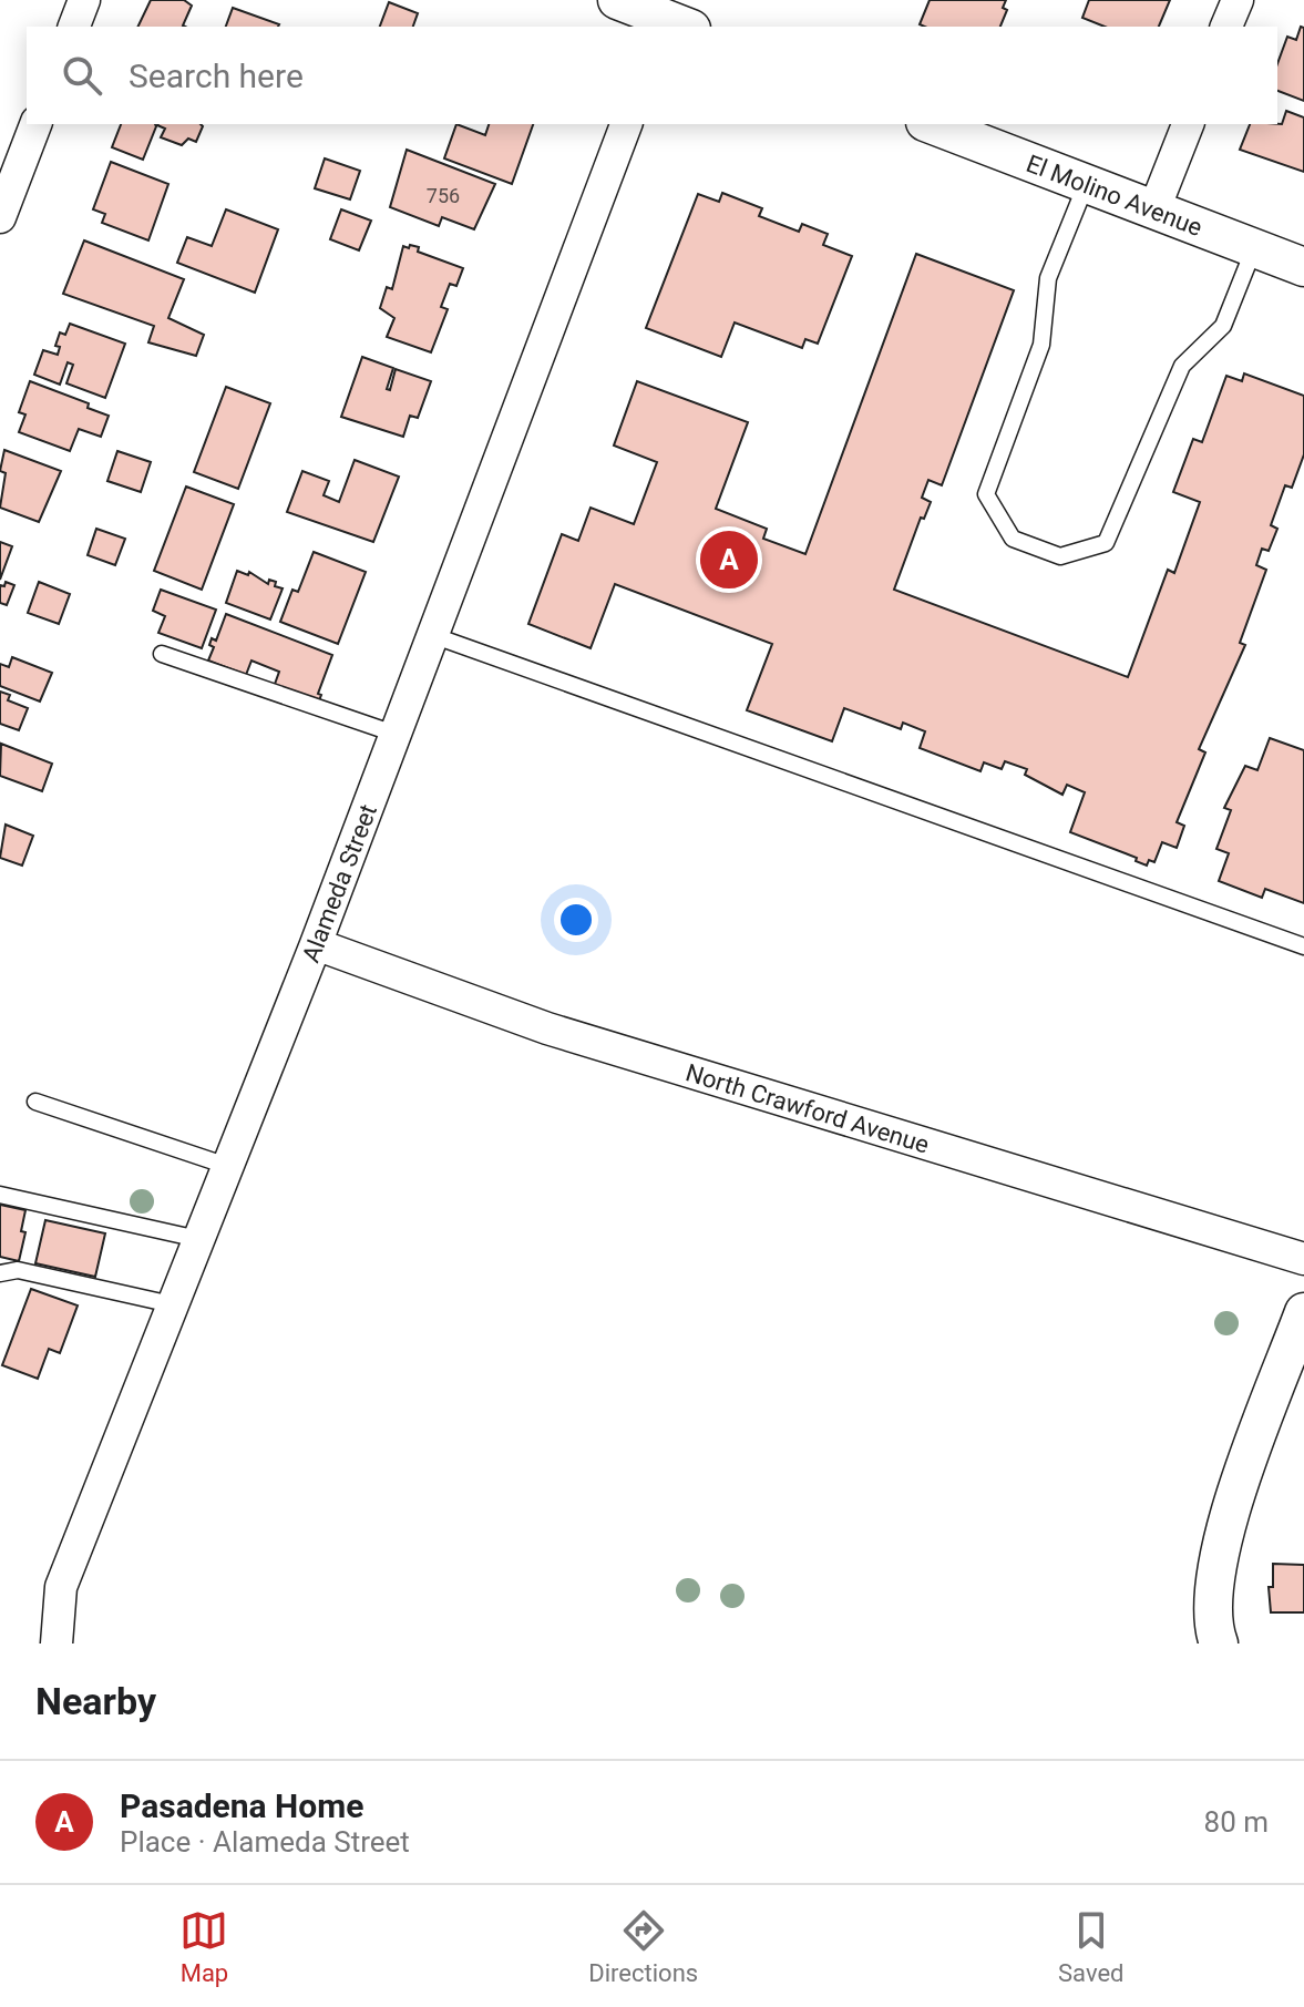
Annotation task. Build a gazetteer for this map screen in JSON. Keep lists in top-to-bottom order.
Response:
{
  "streets": {
    "street": ["El Molino Avenue", "Alameda Street", "North Crawford Avenue"]
  },
  "crossings": [
    ["Alameda Street", "North Crawford Avenue"]
  ],
  "house_numbers": ["756"],
  "page": {
    "search": "Search here",
    "pins": "A",
    "heading": "Nearby",
    "list": [
      {
        "mark": "A",
        "name": "Pasadena Home",
        "note": "Place · Alameda Street",
        "value": "80 m"
      }
    ],
    "nav": ["Map", "Directions", "Saved"]
  }
}
